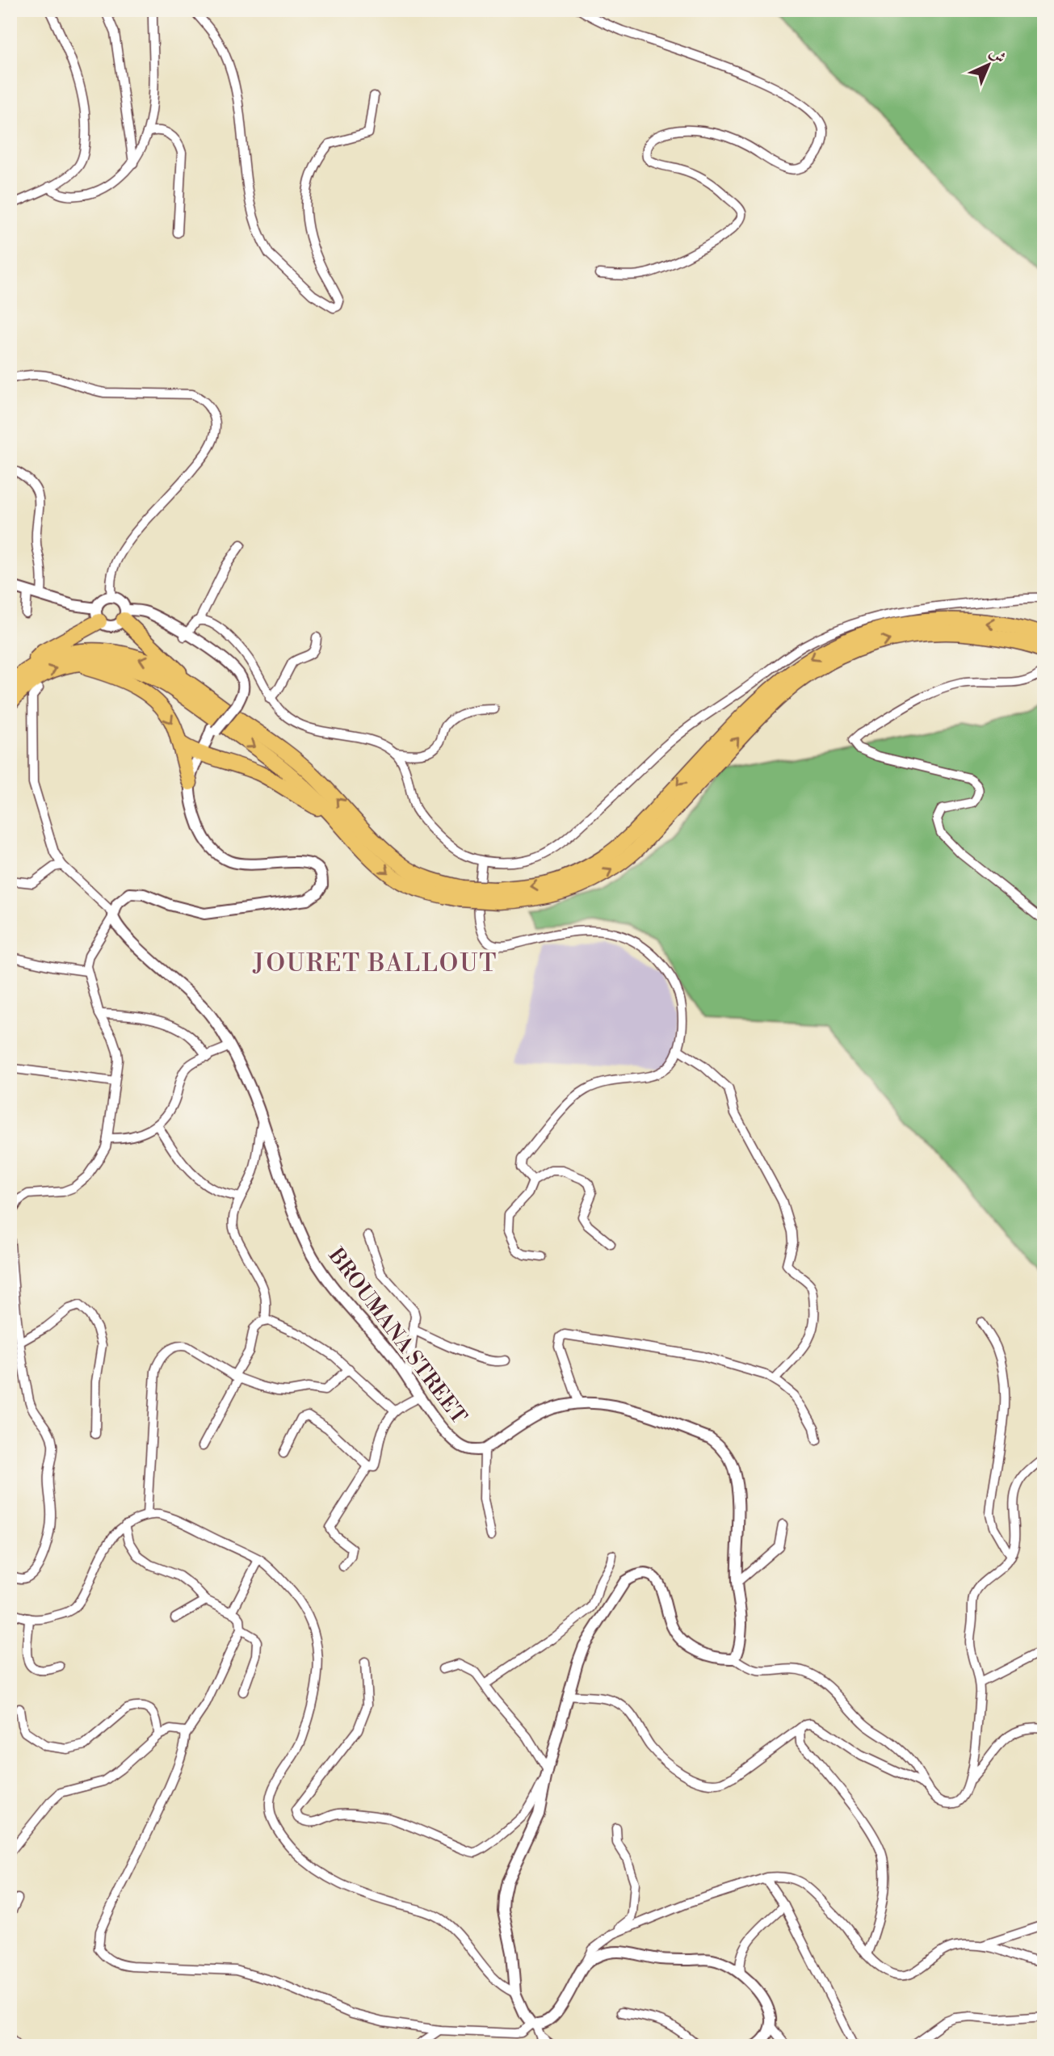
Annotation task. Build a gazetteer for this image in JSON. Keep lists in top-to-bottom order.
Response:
{
  "streets": {
    "street": ["BROUMANA STREET"]
  },
  "districts": ["JOURET BALLOUT"],
  "north": "top right"
}
